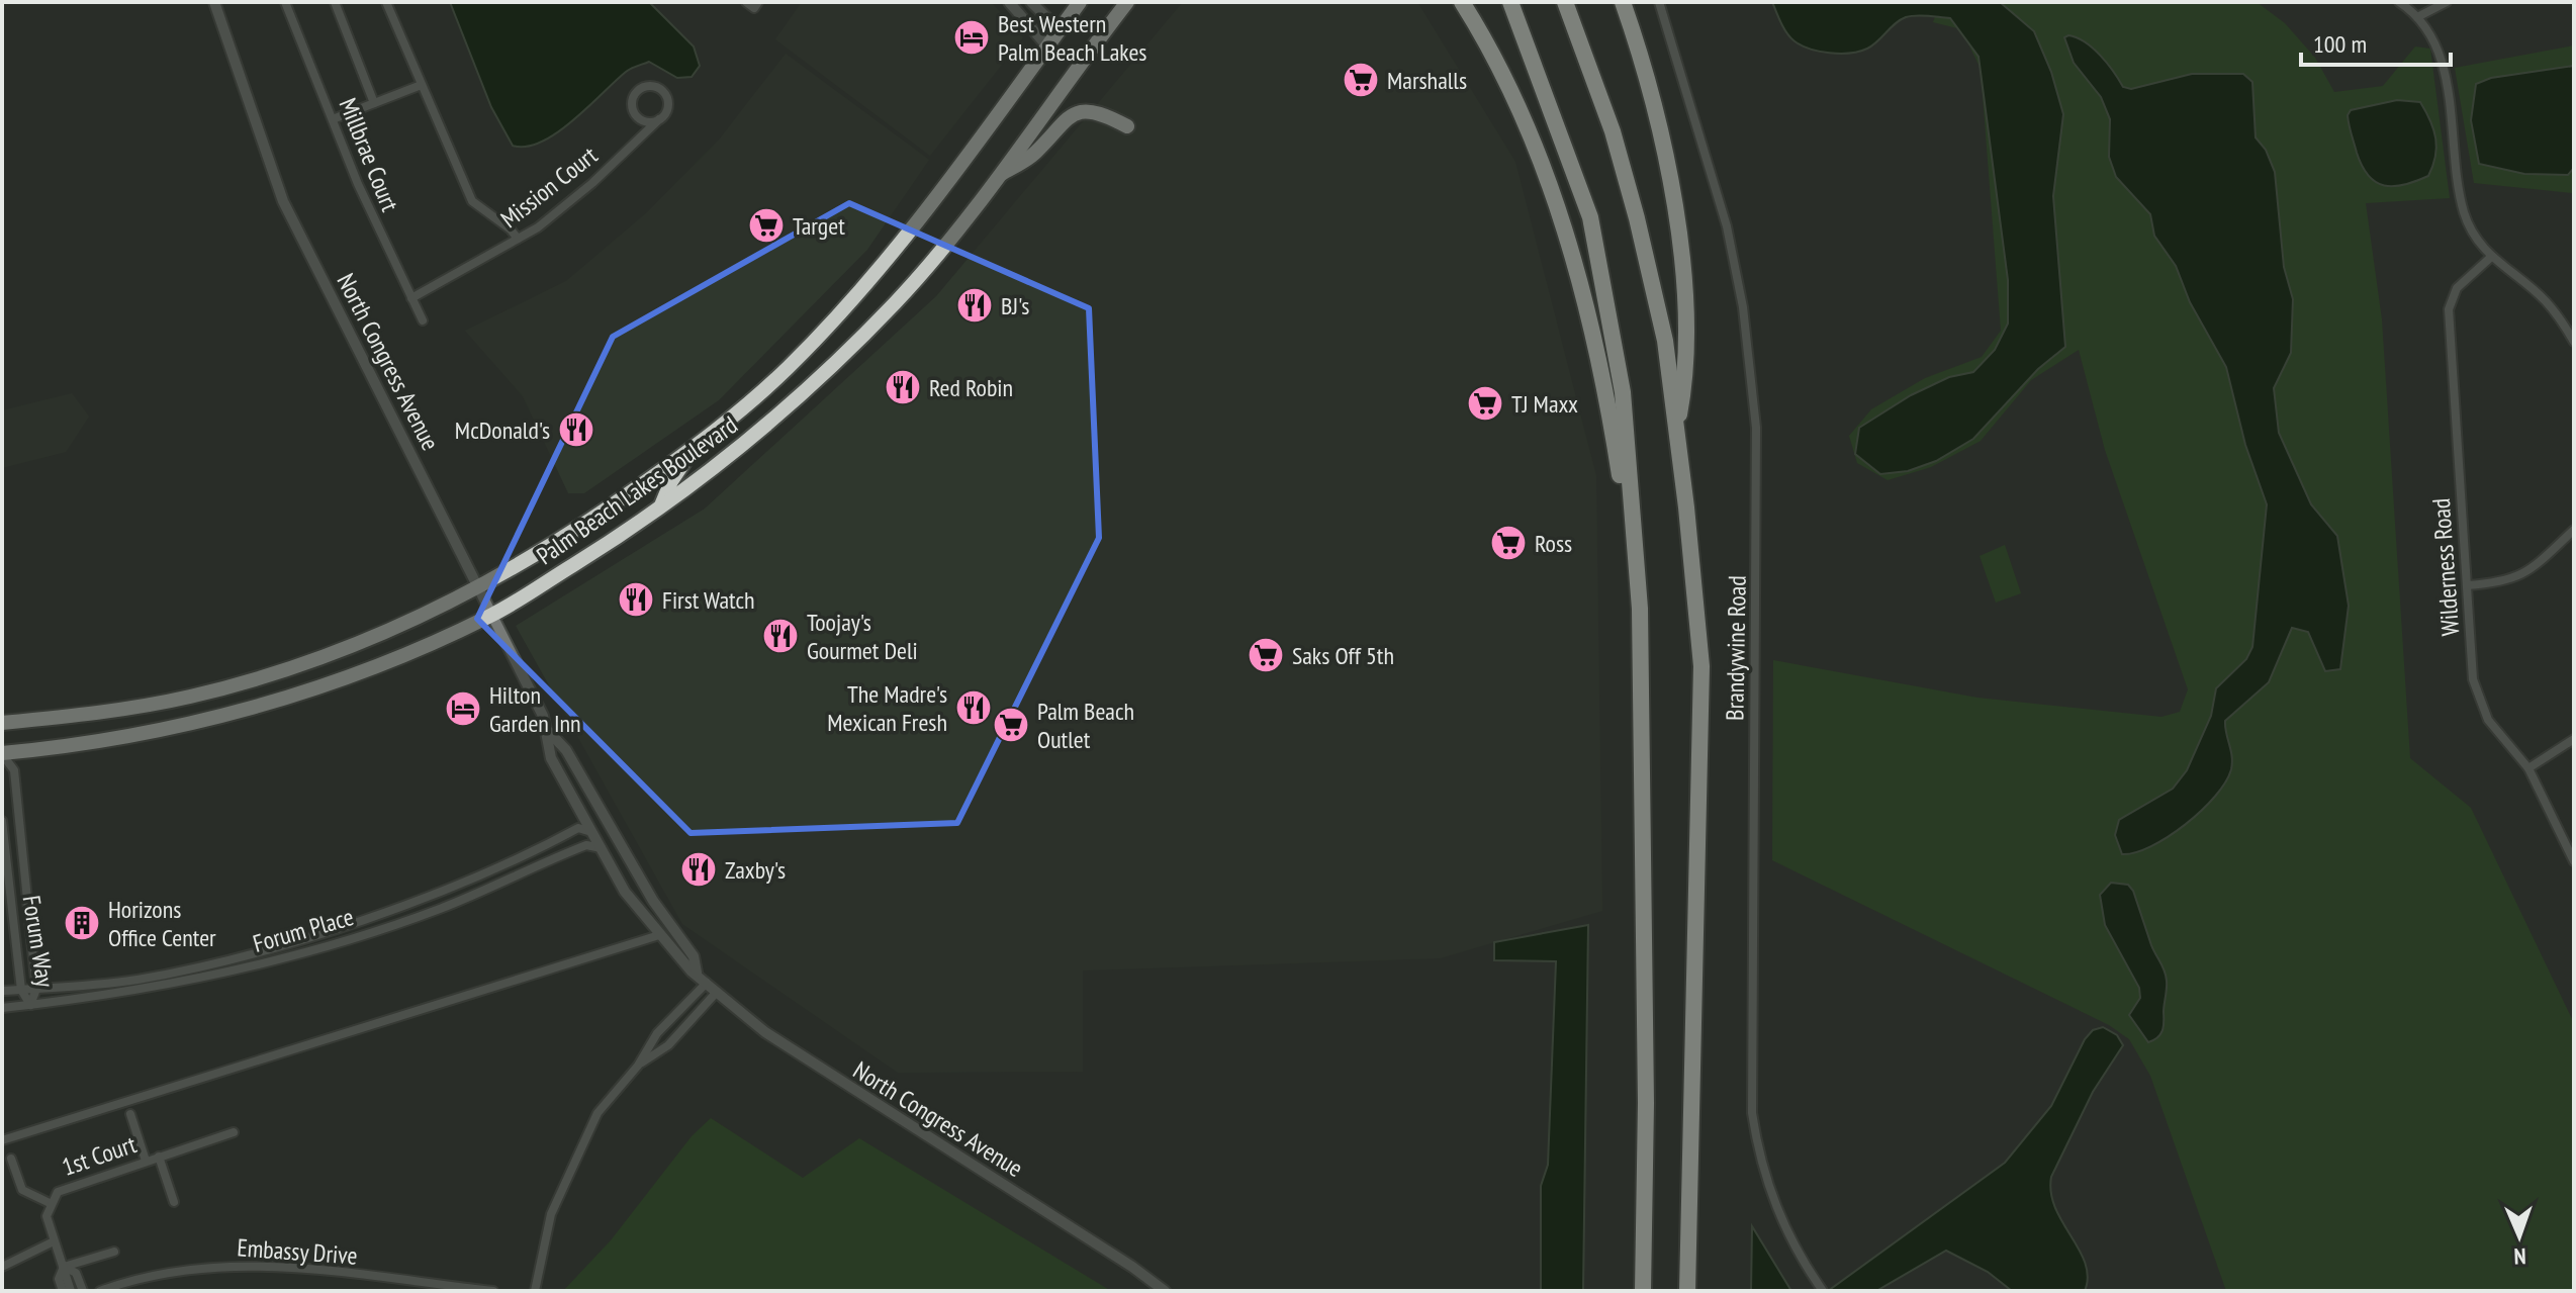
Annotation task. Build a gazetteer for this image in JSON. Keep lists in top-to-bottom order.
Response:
{
  "streets": {
    "main road": ["Palm Beach Lakes Boulevard"],
    "street": [
      "Millbrae Court",
      "Mission Court",
      "North Congress Avenue",
      "Wilderness Road",
      "Brandywine Road",
      "Forum Place",
      "Forum Way",
      "1st Court",
      "Embassy Drive"
    ]
  },
  "crossings": [
    ["Millbrae Court", "Mission Court"],
    ["North Congress Avenue", "Palm Beach Lakes Boulevard"],
    ["North Congress Avenue", "Forum Place"],
    ["Palm Beach Lakes Boulevard", "Forum Way"],
    ["Forum Place", "Forum Way"]
  ],
  "places": {
    "hotel": ["Best Western Palm Beach Lakes", "Hilton Garden Inn"],
    "supermarket": [
      "Marshalls",
      "Target",
      "TJ Maxx",
      "Ross",
      "Saks Off 5th",
      "Palm Beach Outlet"
    ],
    "restaurant": [
      "BJ's",
      "Red Robin",
      "McDonald's",
      "First Watch",
      "Toojay's Gourmet Deli",
      "The Madre's Mexican Fresh",
      "Zaxby's"
    ],
    "building": ["Horizons Office Center"]
  },
  "scale_bar": "100 m",
  "north": "bottom"
}
